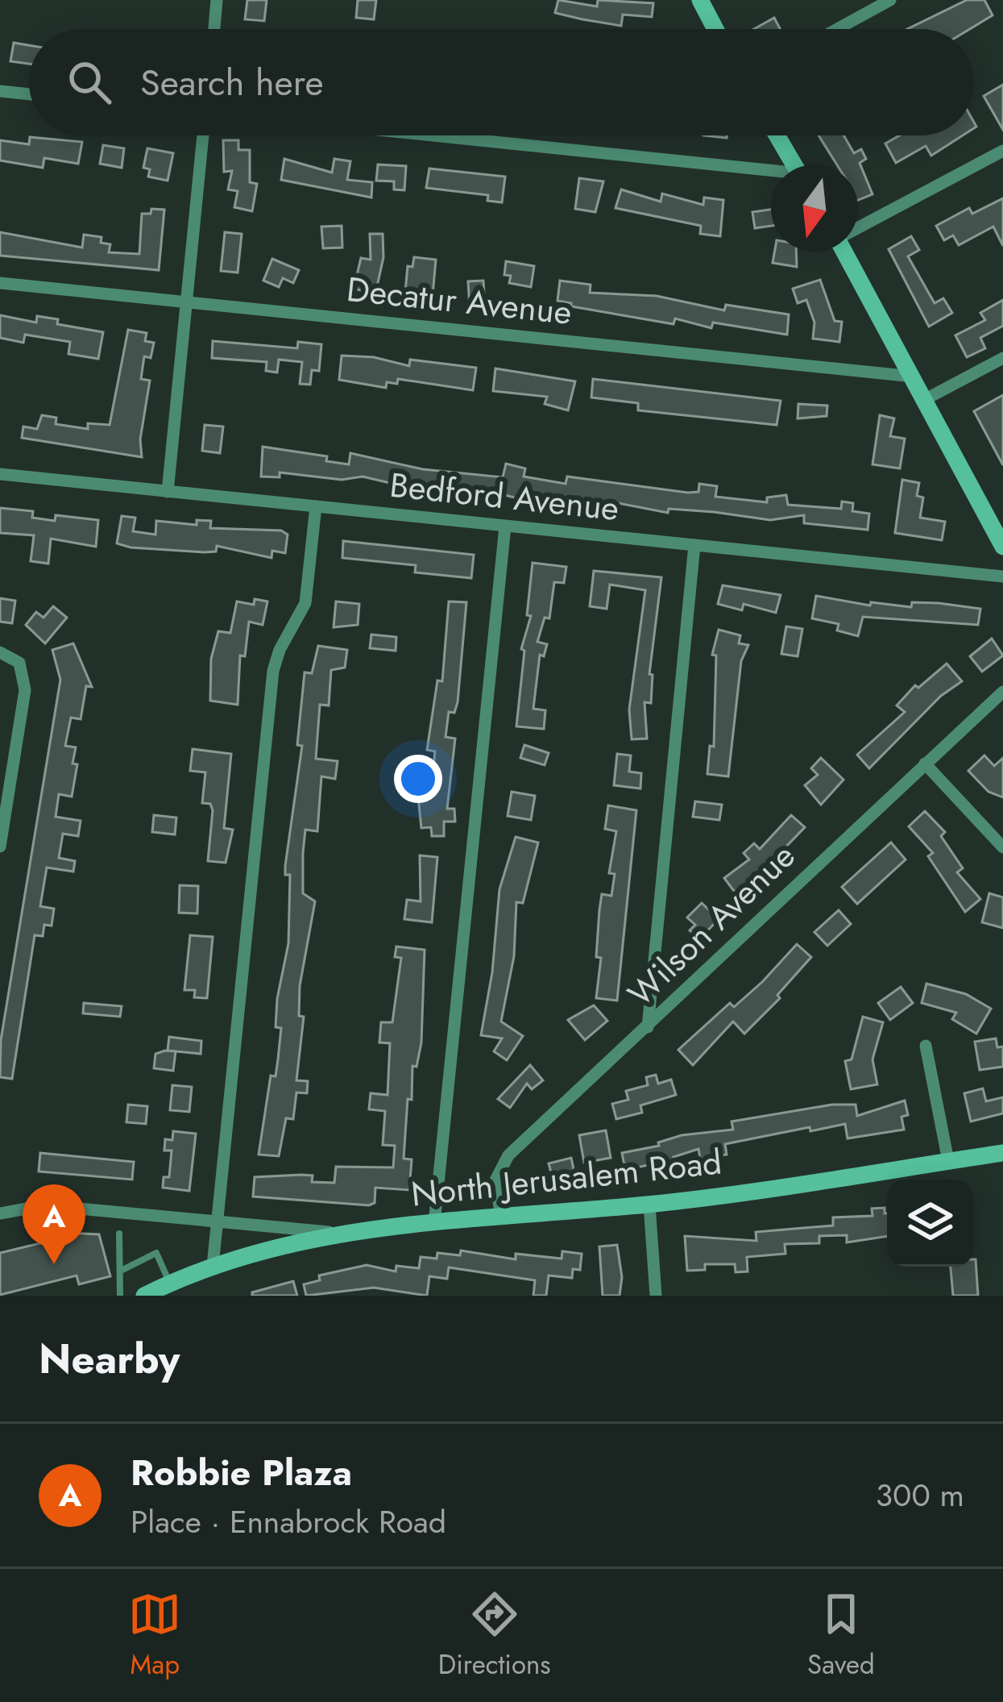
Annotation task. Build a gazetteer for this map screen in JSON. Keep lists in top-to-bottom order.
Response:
{
  "streets": {
    "main road": ["North Jerusalem Road"],
    "street": ["Decatur Avenue", "Bedford Avenue", "Wilson Avenue"]
  },
  "crossings": [
    ["Wilson Avenue", "North Jerusalem Road"]
  ],
  "north": "bottom",
  "page": {
    "search": "Search here",
    "pins": "A",
    "heading": "Nearby",
    "list": [
      {
        "mark": "A",
        "name": "Robbie Plaza",
        "note": "Place · Ennabrock Road",
        "value": "300 m"
      }
    ],
    "nav": ["Map", "Directions", "Saved"]
  }
}
